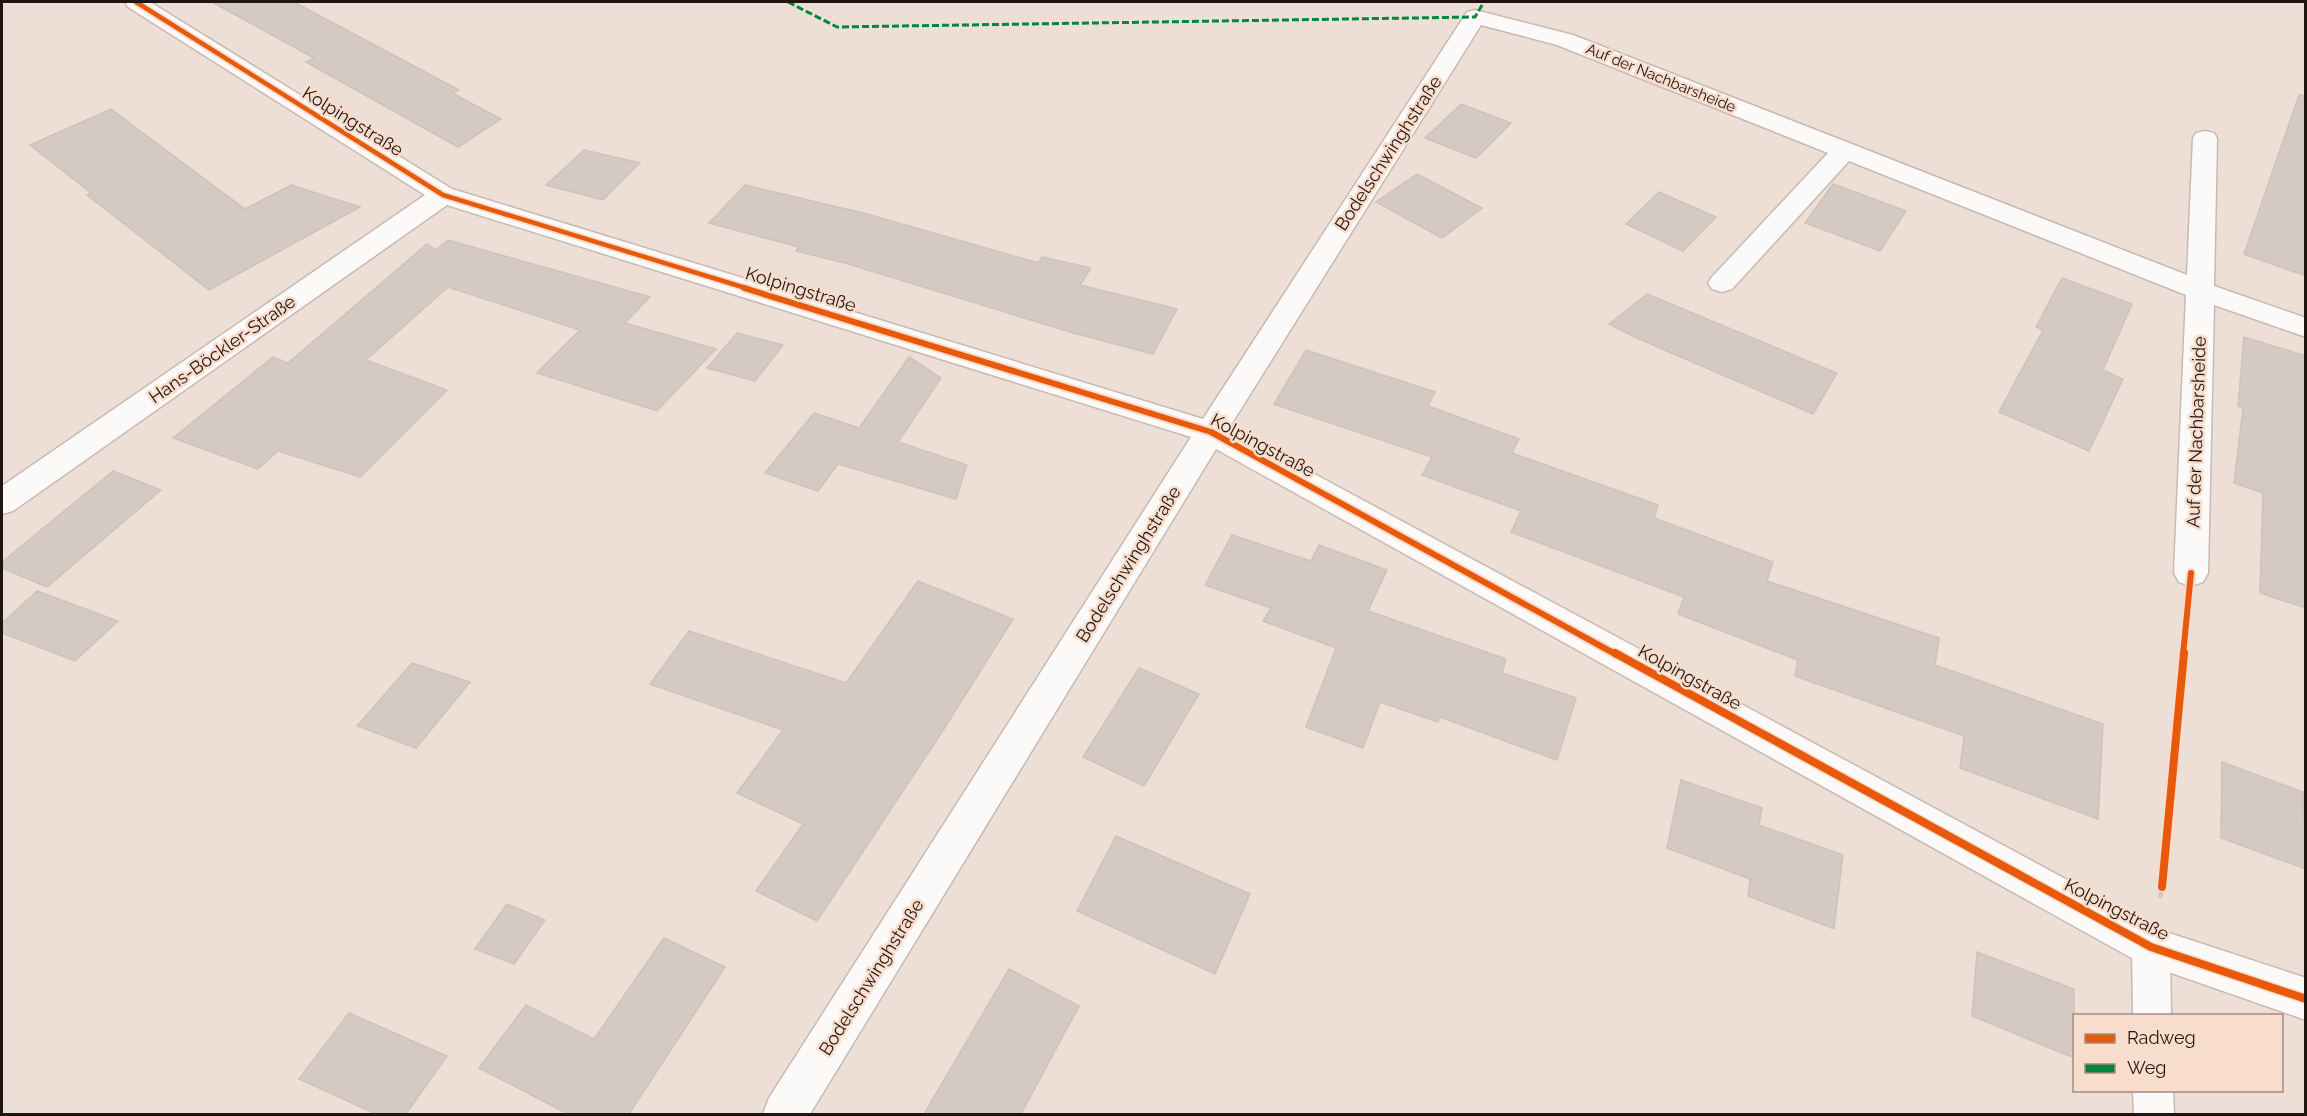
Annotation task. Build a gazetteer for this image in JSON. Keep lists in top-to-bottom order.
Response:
{
  "streets": {
    "street": [
      "Auf der Nachbarsheide",
      "Kolpingstraße",
      "Bodelschwinghstraße",
      "Hans-Böckler-Straße"
    ]
  },
  "crossings": [
    ["Auf der Nachbarsheide", "Bodelschwinghstraße"],
    ["Kolpingstraße", "Bodelschwinghstraße"],
    ["Kolpingstraße", "Hans-Böckler-Straße"]
  ],
  "legend": ["Radweg", "Weg"]
}
